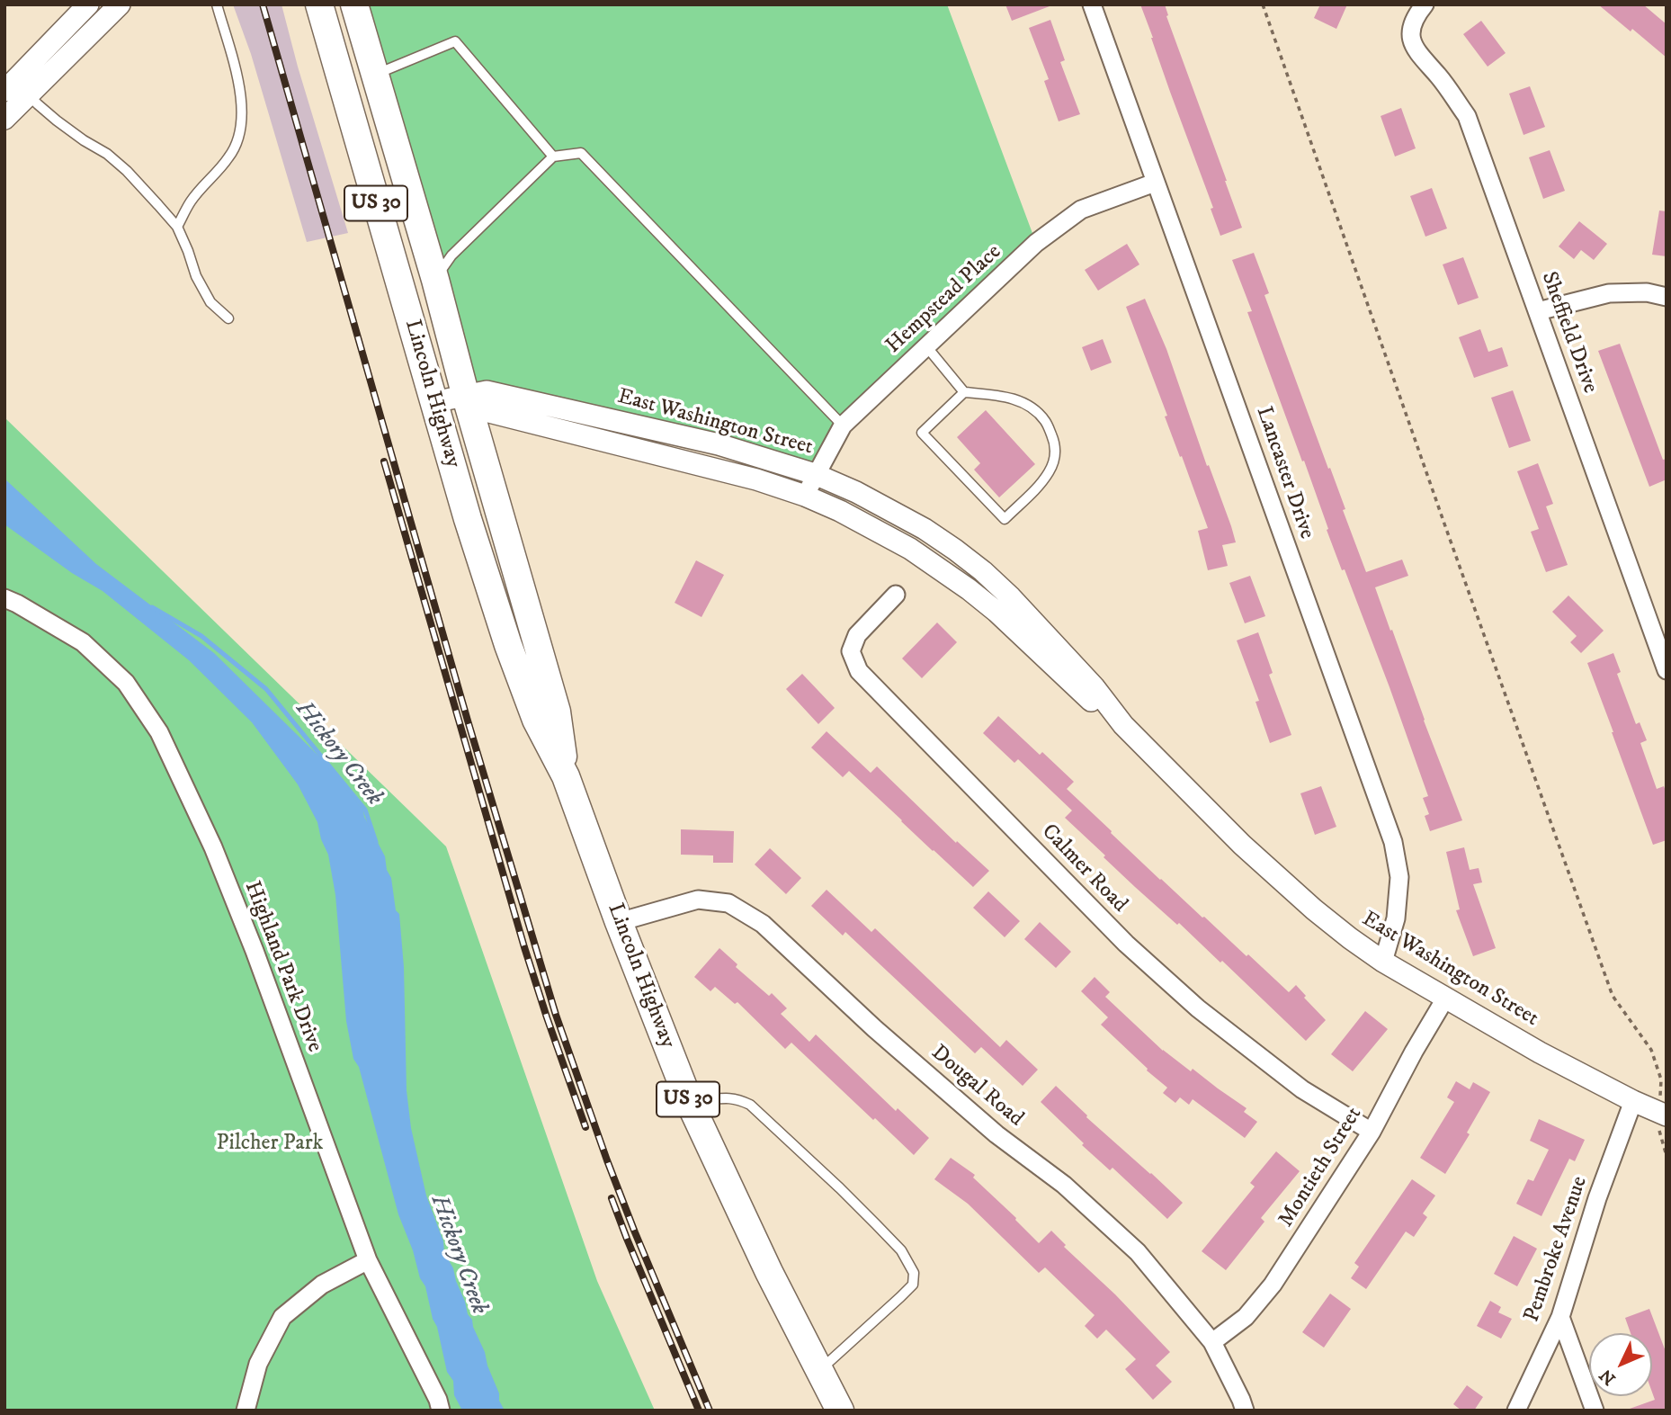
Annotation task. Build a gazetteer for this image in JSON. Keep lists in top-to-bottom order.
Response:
{
  "streets": {
    "main road": ["US 30", "Lincoln Highway"],
    "street": [
      "Hempstead Place",
      "Sheffield Drive",
      "East Washington Street",
      "Lancaster Drive",
      "Calmer Road",
      "Highland Park Drive",
      "Dougal Road",
      "Montieth Street",
      "Pembroke Avenue"
    ]
  },
  "crossings": [
    ["Hempstead Place", "East Washington Street"],
    ["Hempstead Place", "Lancaster Drive"],
    ["Lincoln Highway", "East Washington Street"],
    ["Lincoln Highway", "Dougal Road"],
    ["East Washington Street", "Lancaster Drive"],
    ["East Washington Street", "Montieth Street"],
    ["East Washington Street", "Pembroke Avenue"],
    ["Calmer Road", "Montieth Street"],
    ["Dougal Road", "Montieth Street"]
  ],
  "water": ["Hickory Creek"],
  "parks": ["Pilcher Park"],
  "north": "bottom left"
}
